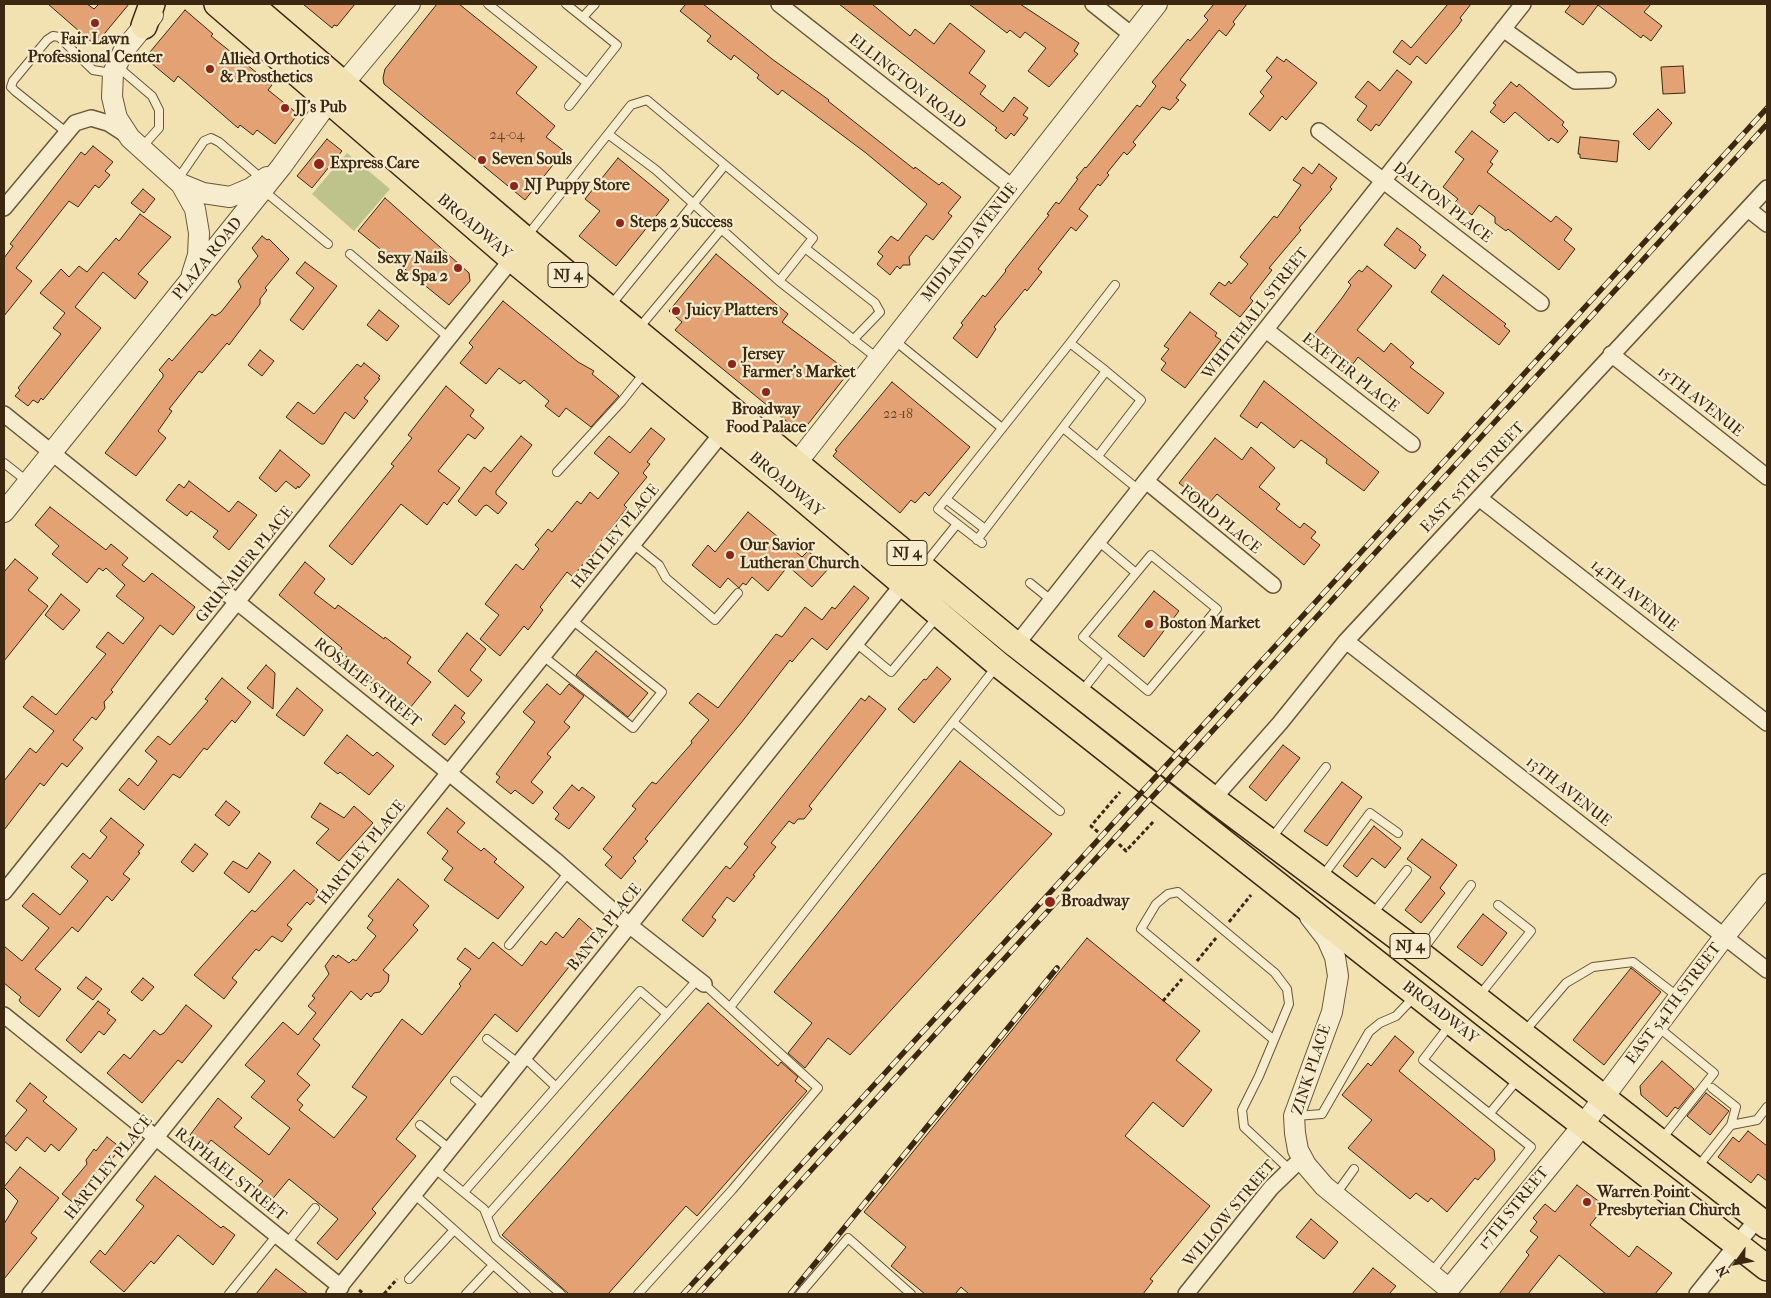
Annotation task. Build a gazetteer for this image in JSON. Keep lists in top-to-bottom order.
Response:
{
  "streets": {
    "main road": ["BROADWAY", "NJ 4"],
    "street": [
      "ELLINGTON ROAD",
      "DALTON PLACE",
      "MIDLAND AVENUE",
      "PLAZA ROAD",
      "WHITEHALL STREET",
      "EXETER PLACE",
      "15TH AVENUE",
      "EAST 55TH STREET",
      "FORD PLACE",
      "HARTLEY PLACE",
      "GRUNAUER PLACE",
      "14TH AVENUE",
      "ROSALIE STREET",
      "13TH AVENUE",
      "BANTA PLACE",
      "EAST 54TH STREET",
      "ZINK PLACE",
      "RAPHAEL STREET",
      "17TH STREET",
      "WILLOW STREET"
    ]
  },
  "crossings": [
    ["ELLINGTON ROAD", "MIDLAND AVENUE"],
    ["DALTON PLACE", "WHITEHALL STREET"],
    ["BROADWAY", "MIDLAND AVENUE"],
    ["BROADWAY", "WHITEHALL STREET"],
    ["BROADWAY", "EAST 55TH STREET"],
    ["BROADWAY", "HARTLEY PLACE"],
    ["BROADWAY", "GRUNAUER PLACE"],
    ["BROADWAY", "BANTA PLACE"],
    ["BROADWAY", "EAST 54TH STREET"],
    ["BROADWAY", "ZINK PLACE"],
    ["BROADWAY", "17TH STREET"],
    ["PLAZA ROAD", "ROSALIE STREET"],
    ["WHITEHALL STREET", "EXETER PLACE"],
    ["WHITEHALL STREET", "FORD PLACE"],
    ["15TH AVENUE", "EAST 55TH STREET"],
    ["EAST 55TH STREET", "14TH AVENUE"],
    ["EAST 55TH STREET", "13TH AVENUE"],
    ["HARTLEY PLACE", "ROSALIE STREET"],
    ["HARTLEY PLACE", "RAPHAEL STREET"],
    ["GRUNAUER PLACE", "ROSALIE STREET"],
    ["ROSALIE STREET", "BANTA PLACE"],
    ["13TH AVENUE", "EAST 54TH STREET"],
    ["BANTA PLACE", "RAPHAEL STREET"],
    ["EAST 54TH STREET", "17TH STREET"],
    ["ZINK PLACE", "17TH STREET"],
    ["ZINK PLACE", "WILLOW STREET"]
  ],
  "places": [
    "Fair Lawn Professional Center",
    "Allied Orthotics & Prosthetics",
    "JJ’s Pub",
    "Seven Souls",
    "Express Care",
    "NJ Puppy Store",
    "Steps 2 Success",
    "Sexy Nails & Spa 2",
    "Juicy Platters",
    "Jersey Farmer’s Market",
    "Broadway Food Palace",
    "Our Savior Lutheran Church",
    "Boston Market",
    "Broadway",
    "Warren Point Presbyterian Church"
  ],
  "house_numbers": ["24-04", "22-18"],
  "north": "bottom left"
}
